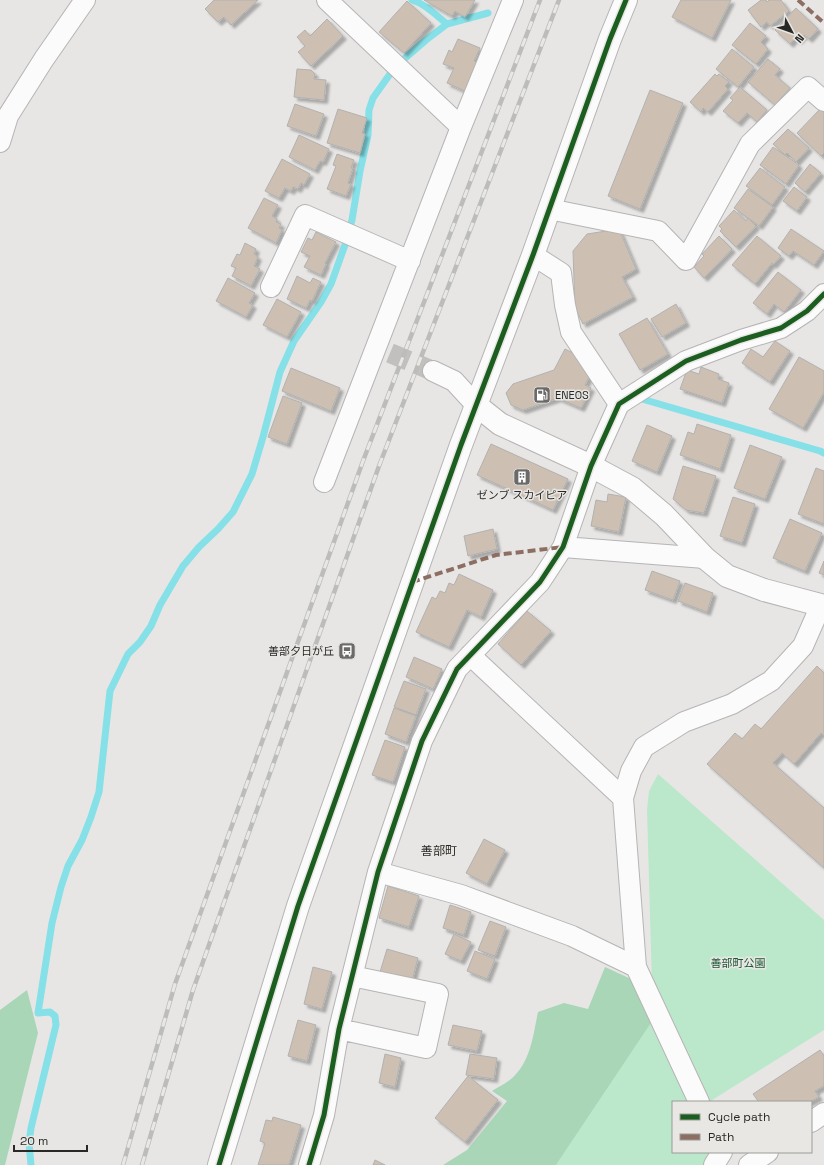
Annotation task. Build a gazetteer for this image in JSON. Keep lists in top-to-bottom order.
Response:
{
  "districts": ["善部町"],
  "parks": ["善部町公園"],
  "places": {
    "fuel station": ["ENEOS"],
    "building": ["ゼンブ スカイピア"],
    "bus stop": ["善部夕日が丘"]
  },
  "legend": ["Cycle path", "Path"],
  "scale_bar": "20 m",
  "north": "bottom right"
}
